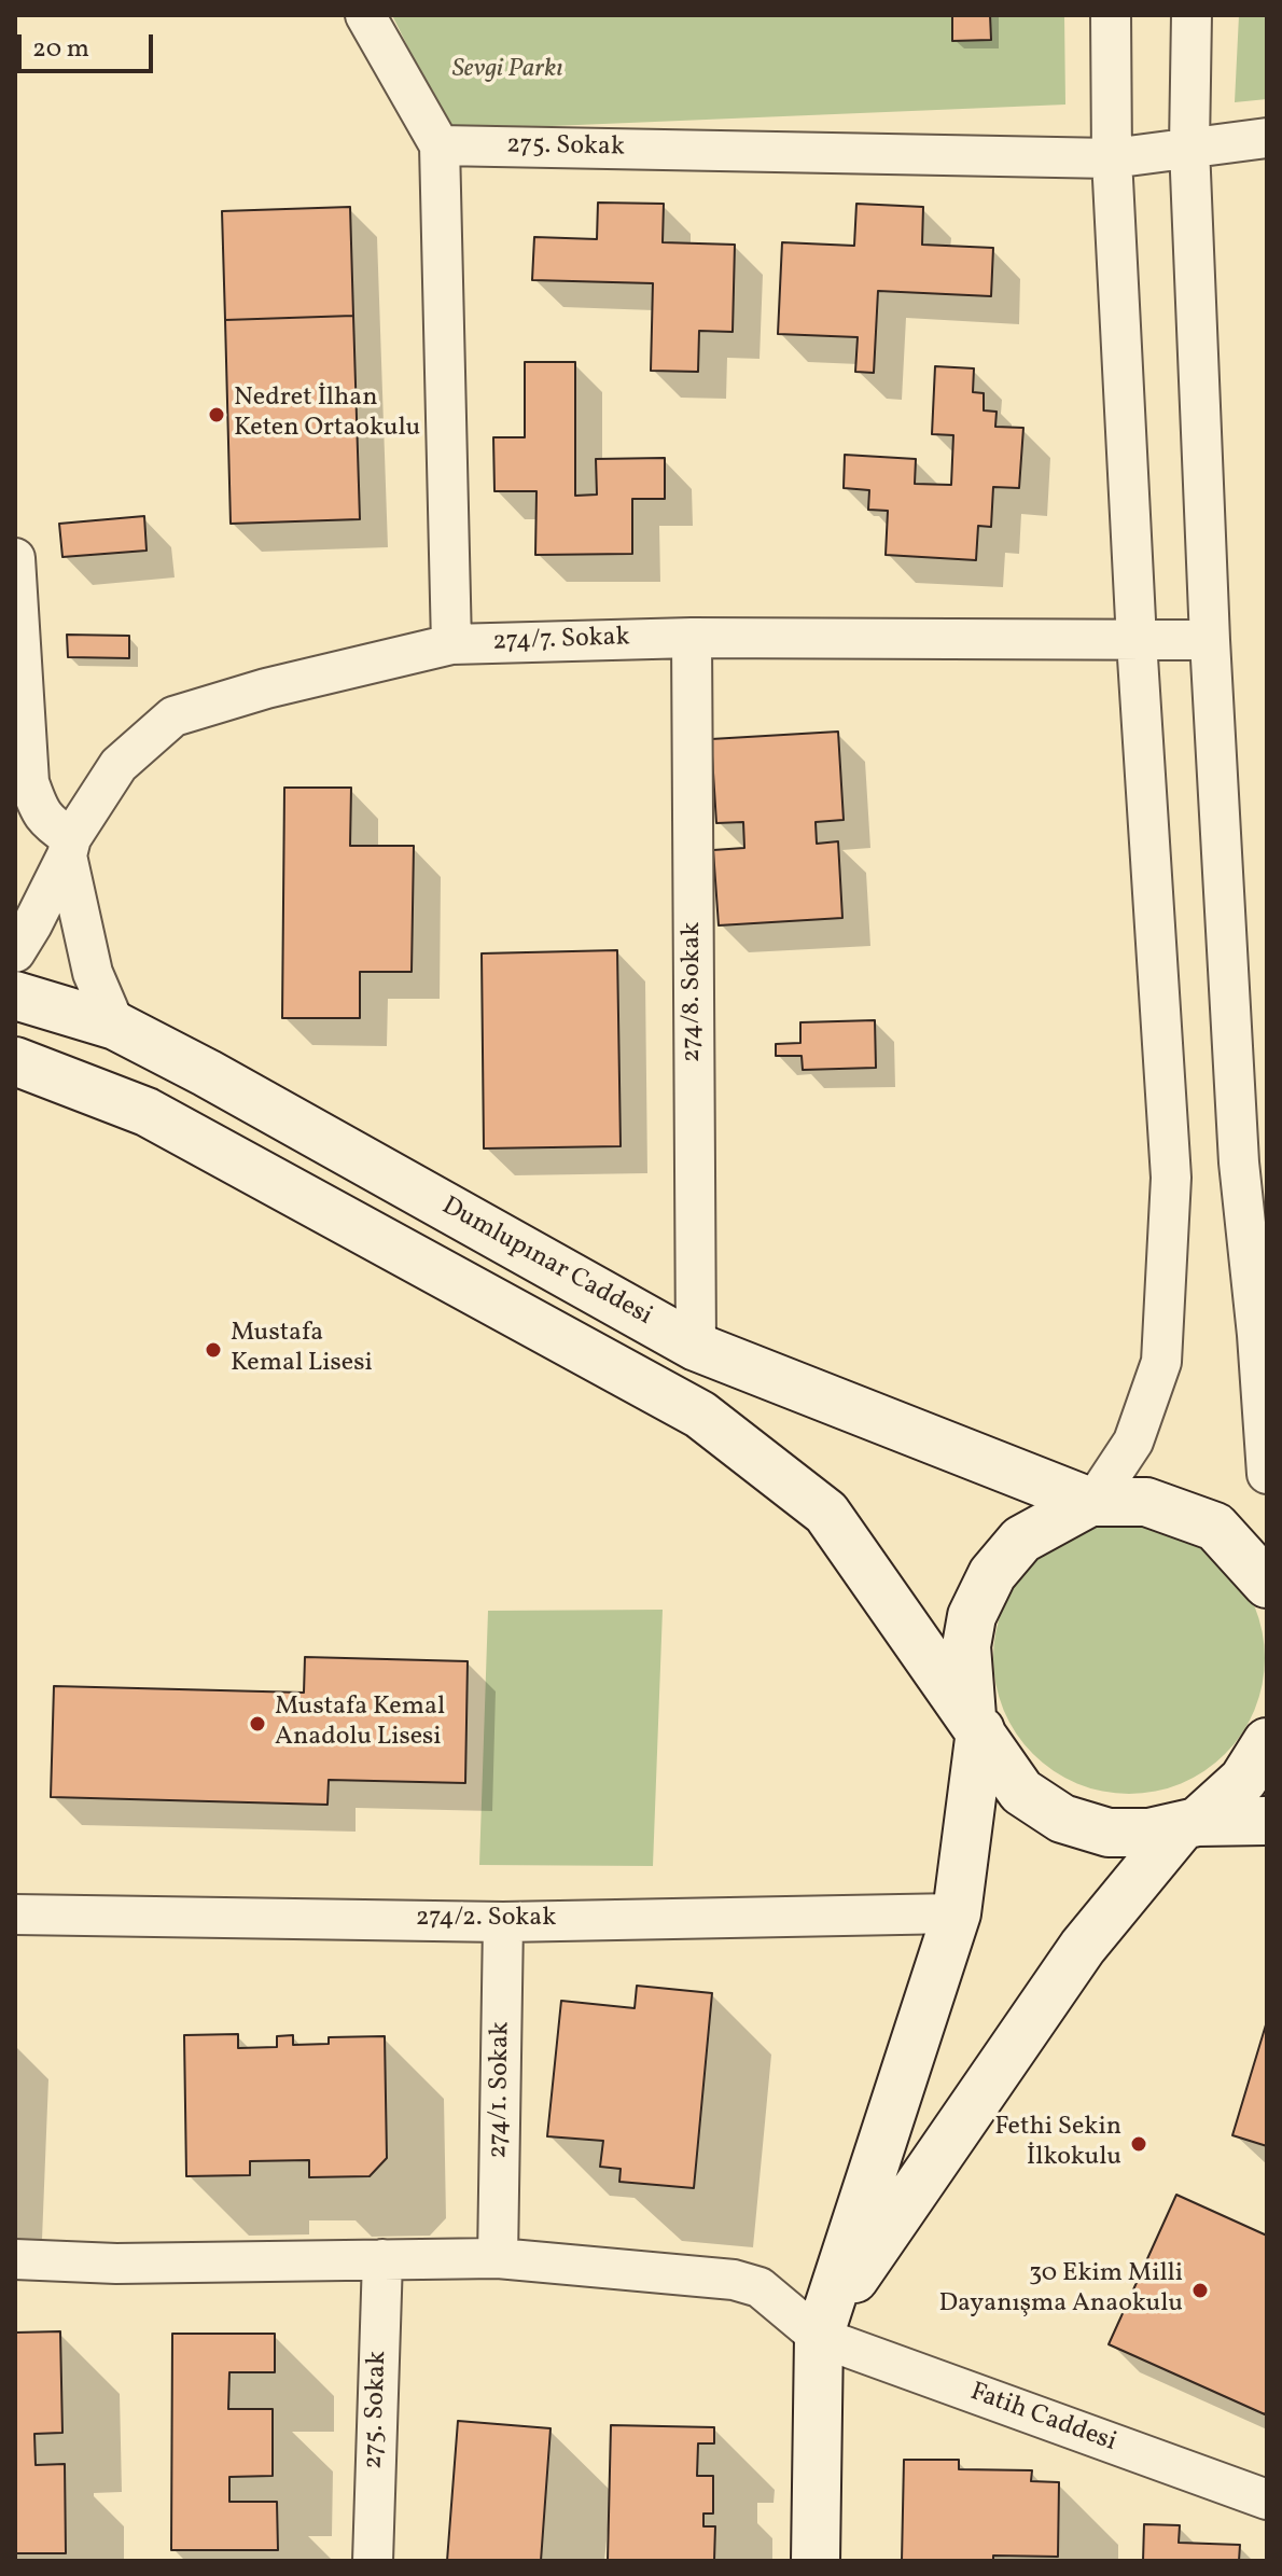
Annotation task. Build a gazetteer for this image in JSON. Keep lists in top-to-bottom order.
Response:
{
  "streets": {
    "main road": ["Dumlupınar Caddesi"],
    "street": [
      "275. Sokak",
      "274/7. Sokak",
      "274/8. Sokak",
      "274/2. Sokak",
      "274/1. Sokak",
      "Fatih Caddesi"
    ]
  },
  "crossings": [
    ["275. Sokak", "Fatih Caddesi"],
    ["274/7. Sokak", "274/8. Sokak"],
    ["274/8. Sokak", "Dumlupınar Caddesi"],
    ["274/2. Sokak", "274/1. Sokak"],
    ["274/1. Sokak", "Fatih Caddesi"]
  ],
  "parks": ["Sevgi Parkı"],
  "places": [
    "Nedret İlhan Keten Ortaokulu",
    "Mustafa Kemal Lisesi",
    "Mustafa Kemal Anadolu Lisesi",
    "Fethi Sekin İlkokulu",
    "30 Ekim Milli Dayanışma Anaokulu"
  ],
  "scale_bar": "20 m"
}
